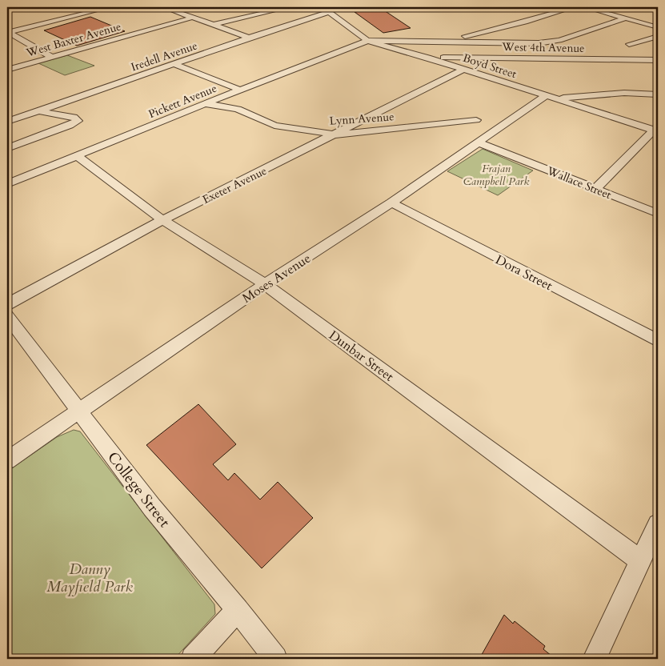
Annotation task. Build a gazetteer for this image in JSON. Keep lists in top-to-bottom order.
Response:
{
  "streets": {
    "street": [
      "West Baxter Avenue",
      "West 4th Avenue",
      "Iredell Avenue",
      "Boyd Street",
      "Pickett Avenue",
      "Lynn Avenue",
      "Wallace Street",
      "Exeter Avenue",
      "Dora Street",
      "Moses Avenue",
      "Dunbar Street",
      "College Street"
    ]
  },
  "crossings": [
    ["West 4th Avenue", "Boyd Street"],
    ["Iredell Avenue", "Boyd Street"],
    ["Boyd Street", "Pickett Avenue"],
    ["Boyd Street", "Exeter Avenue"],
    ["Boyd Street", "Moses Avenue"],
    ["Pickett Avenue", "Lynn Avenue"],
    ["Pickett Avenue", "Dunbar Street"],
    ["Lynn Avenue", "Exeter Avenue"],
    ["Wallace Street", "Moses Avenue"],
    ["Exeter Avenue", "Dunbar Street"],
    ["Dora Street", "Moses Avenue"],
    ["Moses Avenue", "Dunbar Street"],
    ["Moses Avenue", "College Street"]
  ],
  "parks": ["Frajan Campbell Park", "Danny Mayfield Park"]
}
